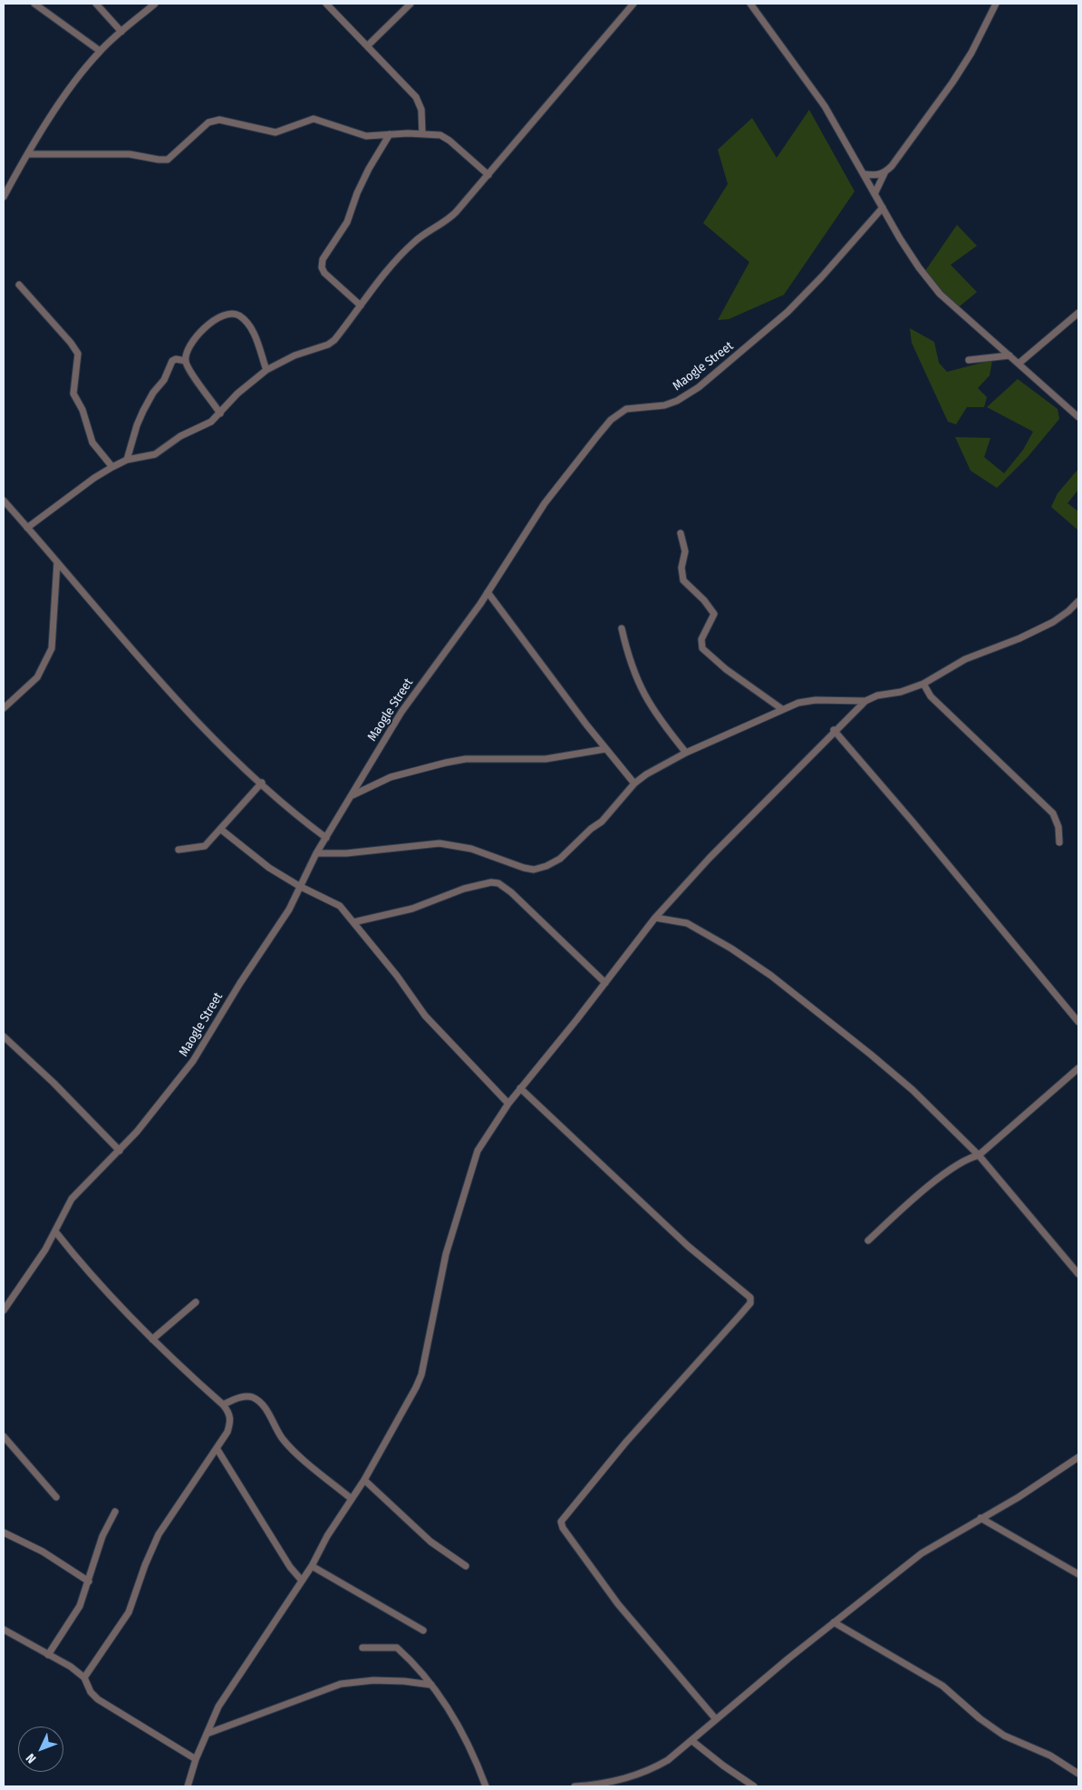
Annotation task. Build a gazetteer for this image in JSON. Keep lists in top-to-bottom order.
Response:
{
  "streets": {
    "street": ["Maogle Street"]
  },
  "north": "bottom left"
}
